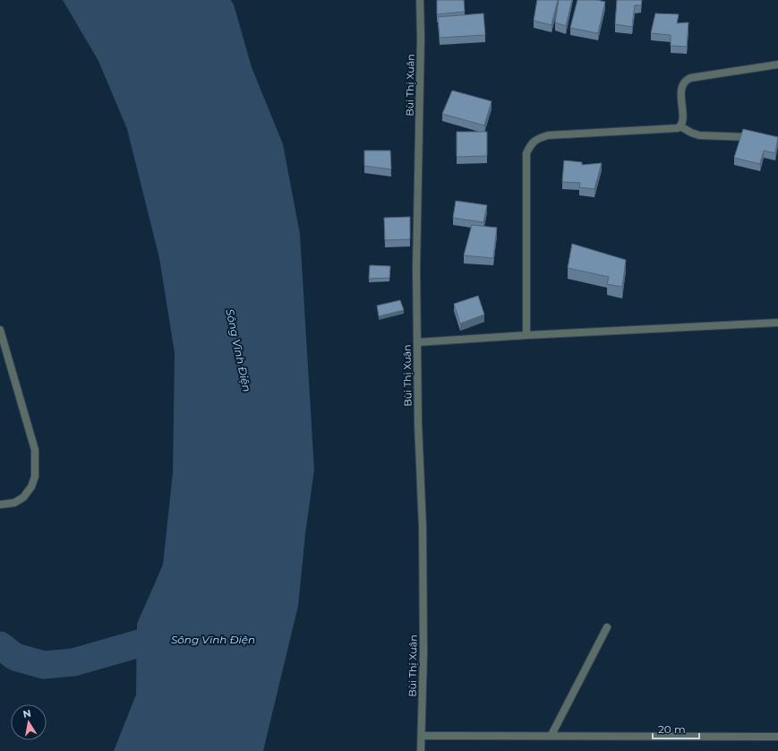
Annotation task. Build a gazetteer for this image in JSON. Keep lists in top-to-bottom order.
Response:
{
  "streets": {
    "street": ["Bùi Thị Xuân"]
  },
  "water": ["Sông Vĩnh Điện"],
  "scale_bar": "20 m",
  "north": "top"
}
